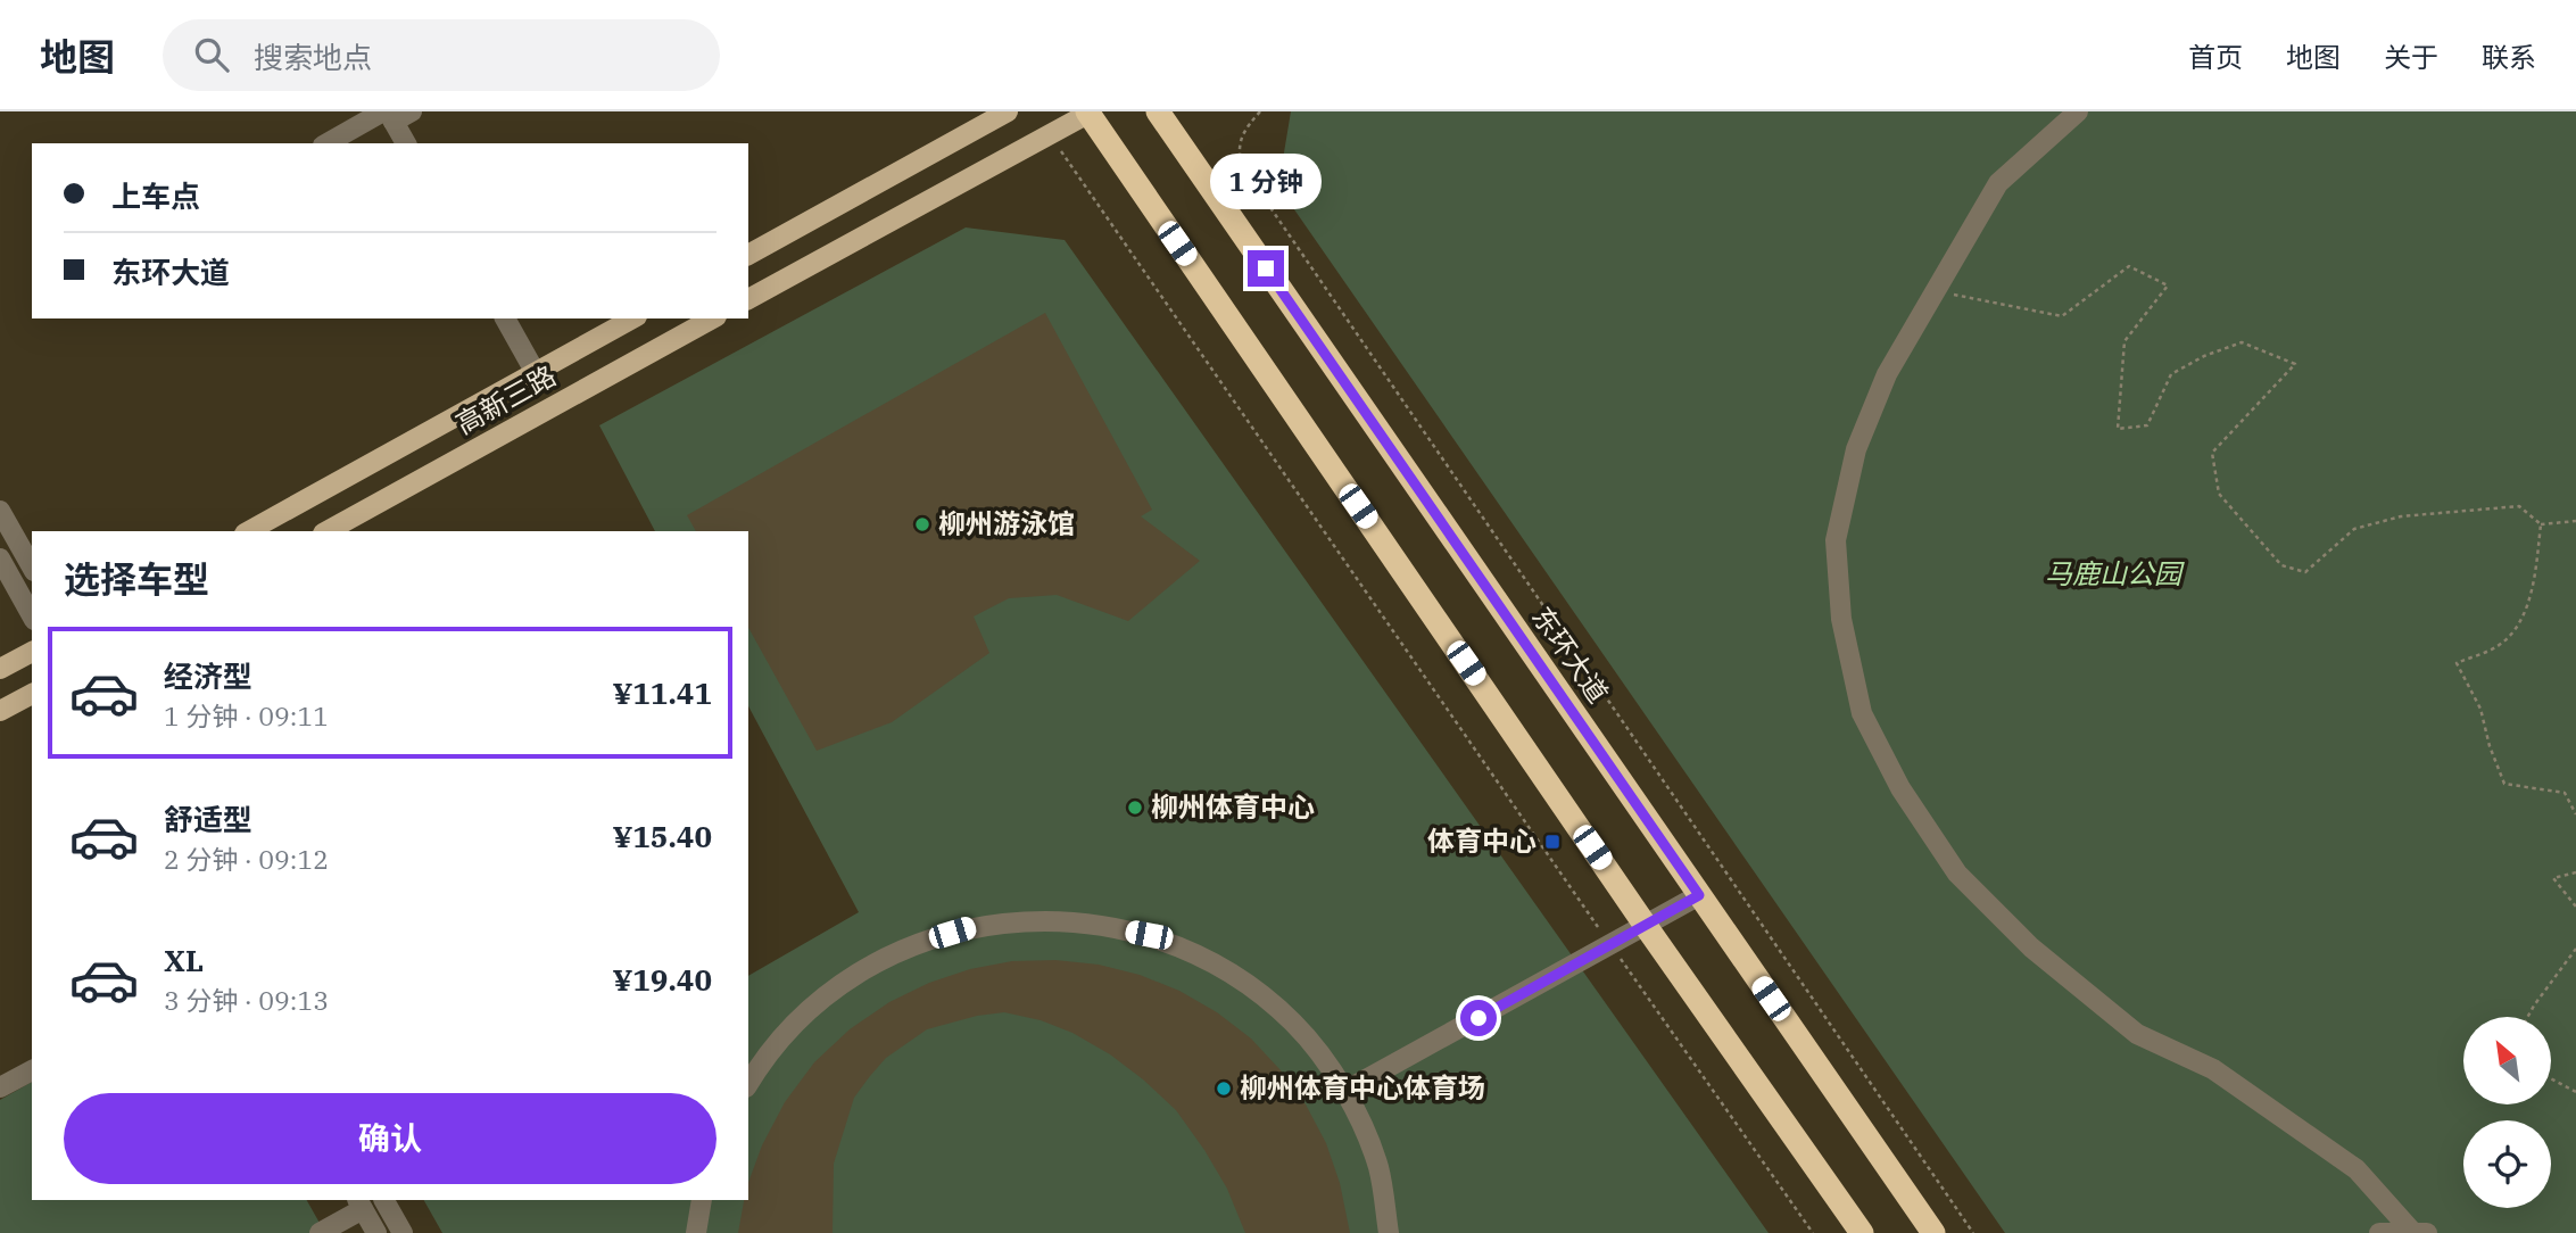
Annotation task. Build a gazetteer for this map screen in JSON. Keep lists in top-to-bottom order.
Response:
{
  "streets": {
    "highway": ["东环大道"],
    "main road": ["高新三路"]
  },
  "parks": ["马鹿山公园"],
  "places": {
    "other": ["柳州游泳馆", "柳州体育中心", "柳州体育中心体育场"],
    "transit": ["体育中心"]
  },
  "north": "top left",
  "page": {
    "header": "地图",
    "search": "搜索地点",
    "nav": [
      "首页",
      "地图",
      "关于",
      "联系"
    ],
    "banner": ["上车点", "东环大道"],
    "bubble": "1 分钟",
    "heading": "选择车型",
    "list": [
      {
        "name": "经济型",
        "note": "1 分钟 · 09:11",
        "value": "¥11.41"
      },
      {
        "name": "舒适型",
        "note": "2 分钟 · 09:12",
        "value": "¥15.40"
      },
      {
        "name": "XL",
        "note": "3 分钟 · 09:13",
        "value": "¥19.40"
      }
    ],
    "buttons": "确认"
  }
}
